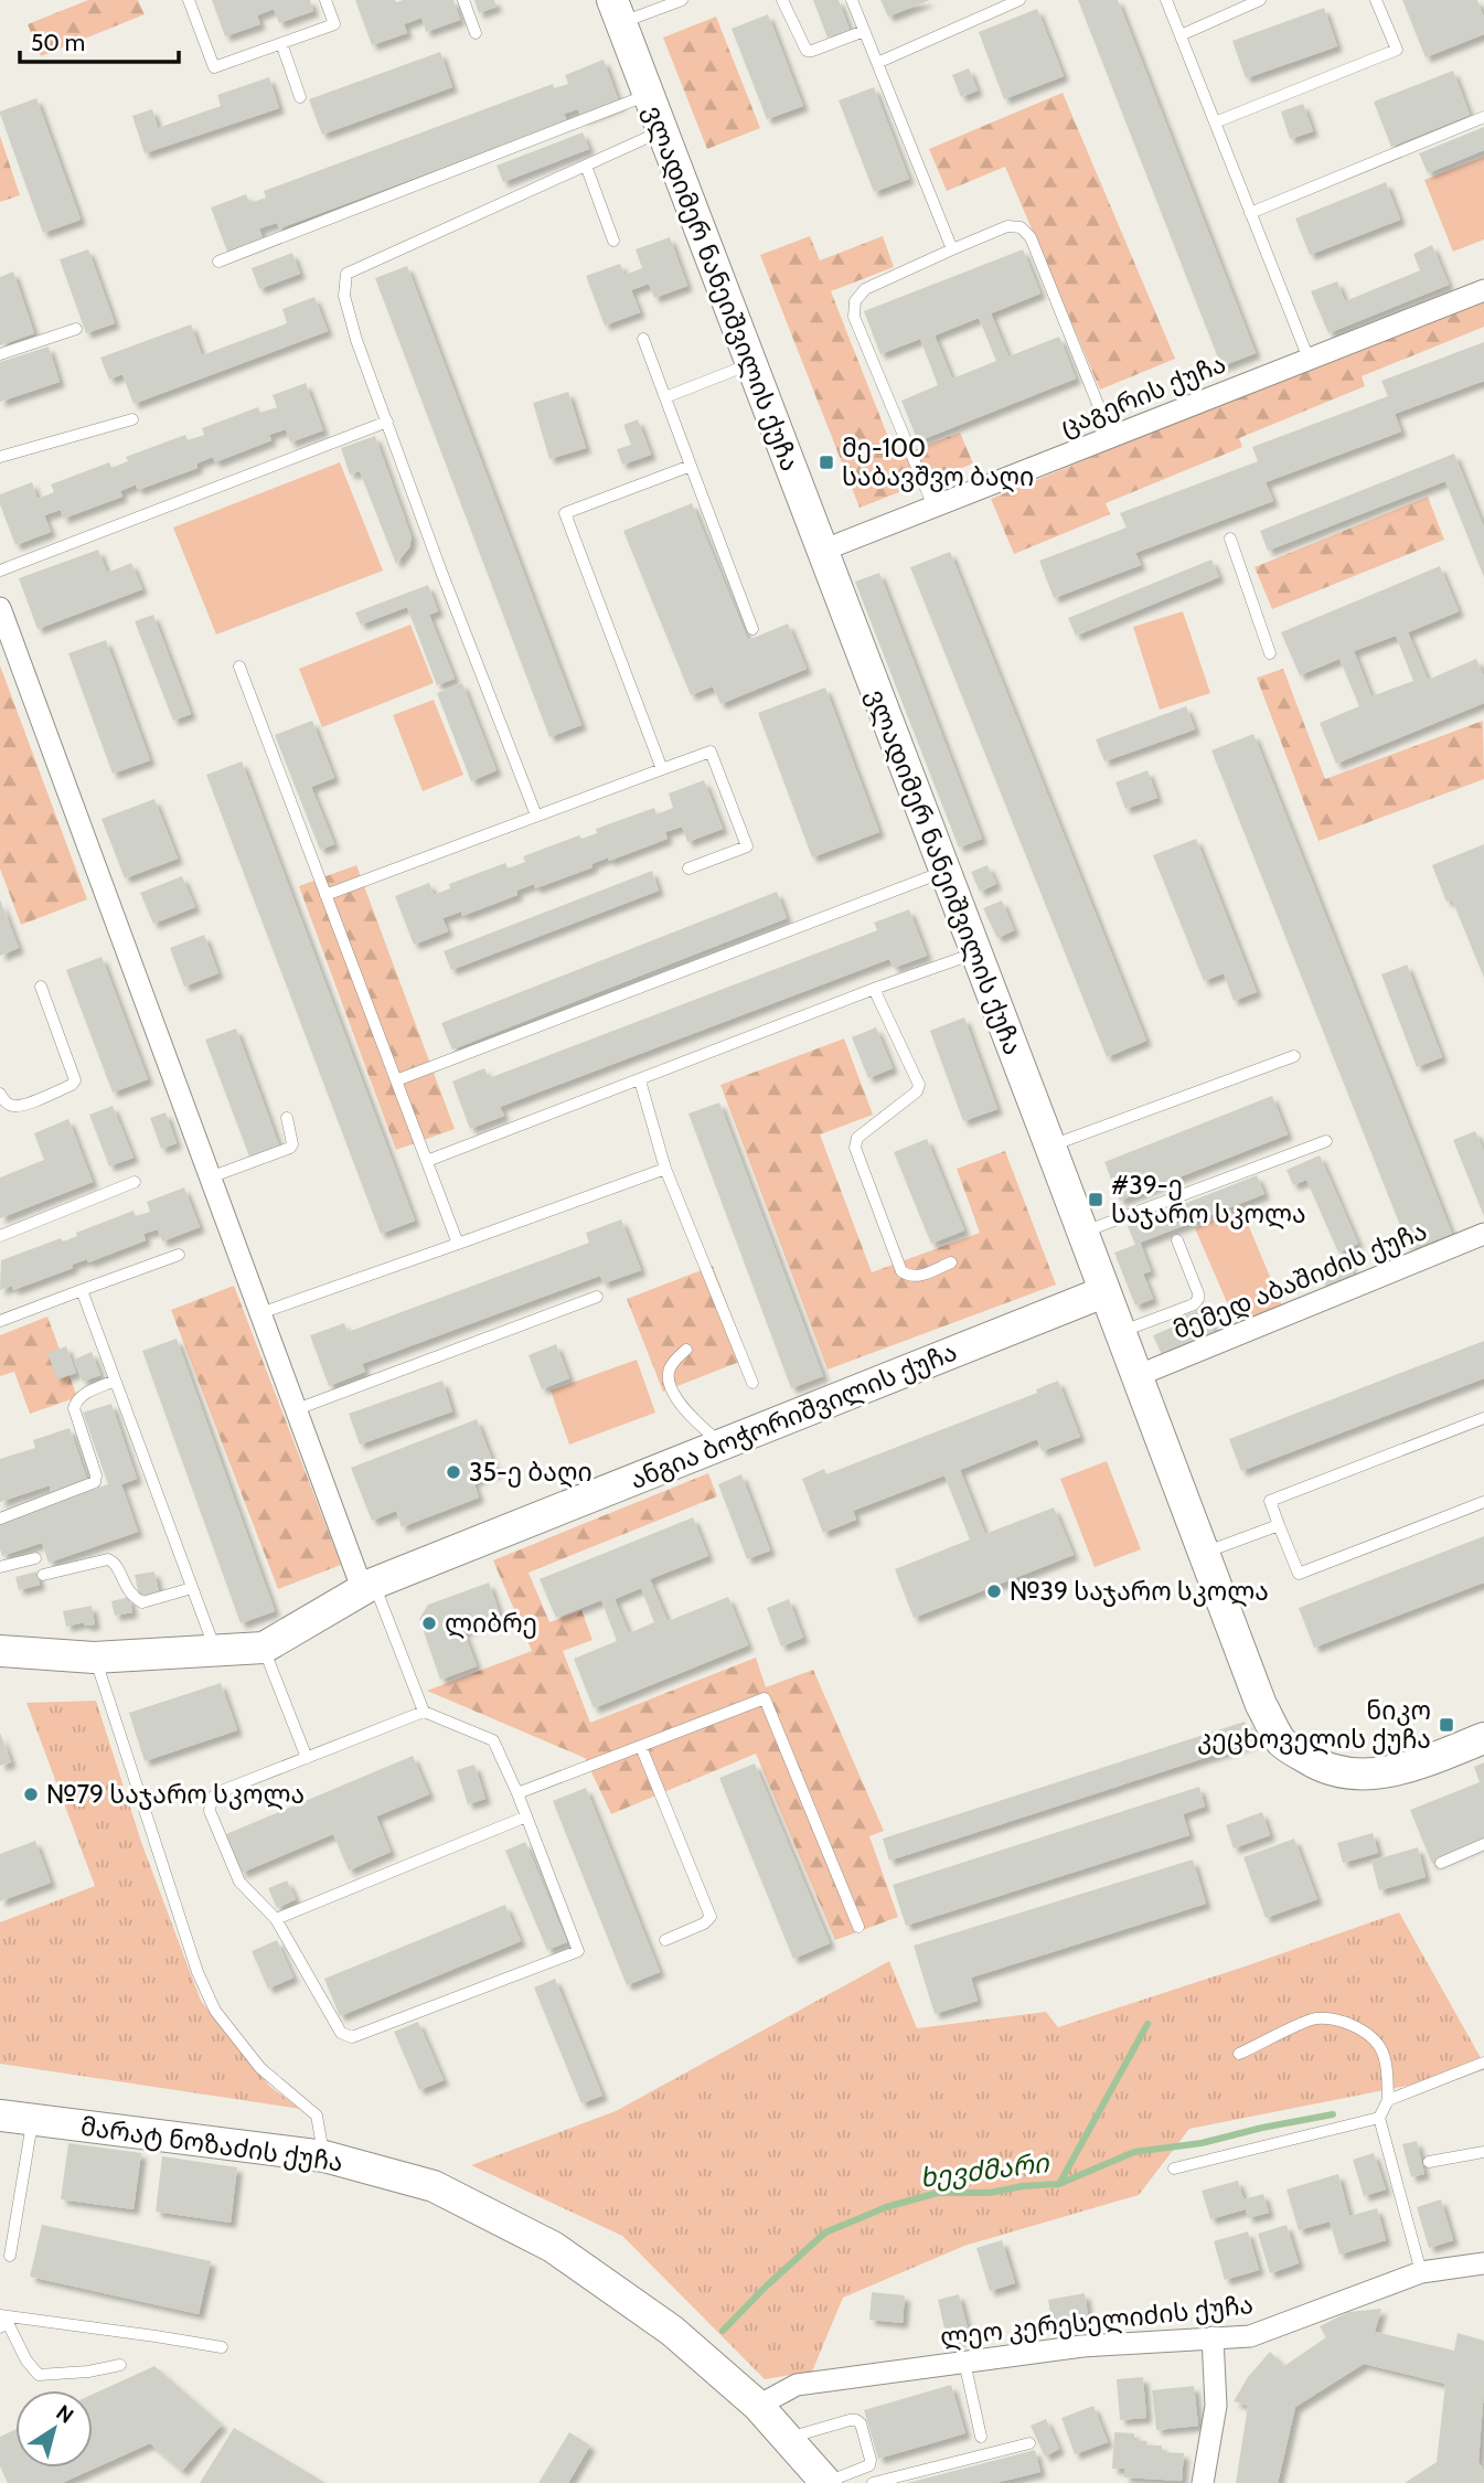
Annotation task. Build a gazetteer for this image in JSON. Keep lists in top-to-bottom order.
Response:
{
  "streets": {
    "street": [
      "ვლადიმერ ნანეიშვილის ქუჩა",
      "ცაგერის ქუჩა",
      "მემედ აბაშიძის ქუჩა",
      "ანგია ბოჭორიშვილის ქუჩა",
      "მარატ ნოზაძის ქუჩა",
      "ლეო კერესელიძის ქუჩა"
    ]
  },
  "crossings": [
    ["ვლადიმერ ნანეიშვილის ქუჩა", "ცაგერის ქუჩა"],
    ["ვლადიმერ ნანეიშვილის ქუჩა", "მემედ აბაშიძის ქუჩა"],
    ["ვლადიმერ ნანეიშვილის ქუჩა", "ანგია ბოჭორიშვილის ქუჩა"],
    ["მარატ ნოზაძის ქუჩა", "ლეო კერესელიძის ქუჩა"]
  ],
  "water": ["ხევძმარი"],
  "places": {
    "transit": ["მე-100 საბავშვო ბაღი", "#39-ე საჯარო სკოლა", "ნიკო კეცხოველის ქუჩა"],
    "other": [
      "35-ე ბაღი",
      "№39 საჯარო სკოლა",
      "ლიბრე",
      "№79 საჯარო სკოლა"
    ]
  },
  "scale_bar": "50 m",
  "north": "top right"
}
